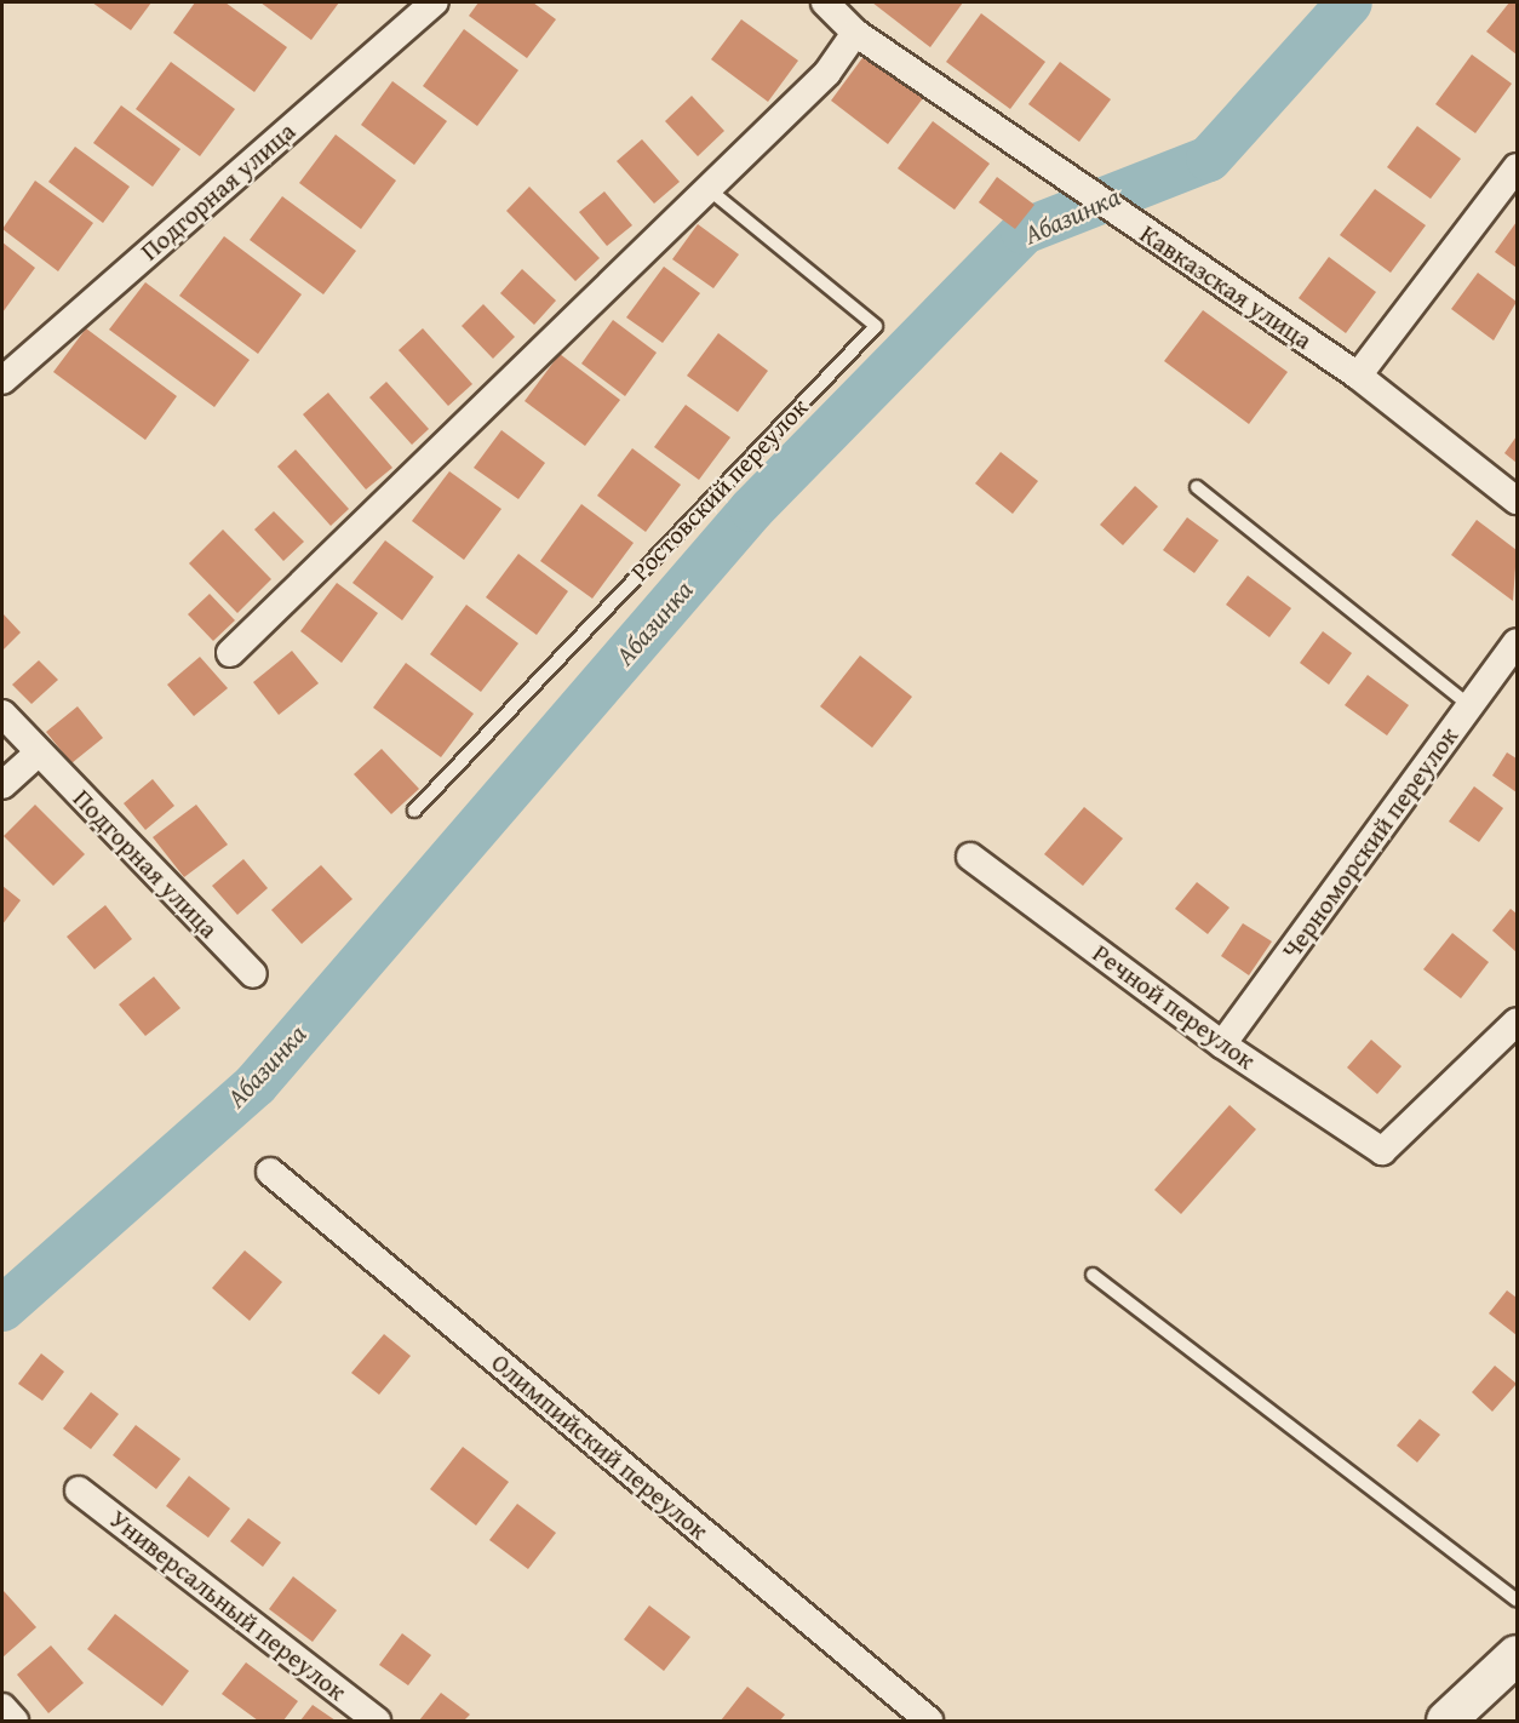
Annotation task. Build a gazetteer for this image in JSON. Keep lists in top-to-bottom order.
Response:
{
  "streets": {
    "street": [
      "Подгорная улица",
      "Кавказская улица",
      "Черноморский переулок",
      "Речной переулок",
      "Олимпийский переулок",
      "Универсальный переулок"
    ],
    "lane": ["Ростовский переулок"]
  },
  "crossings": [
    ["Черноморский переулок", "Речной переулок"]
  ],
  "water": ["Абазинка"]
}
